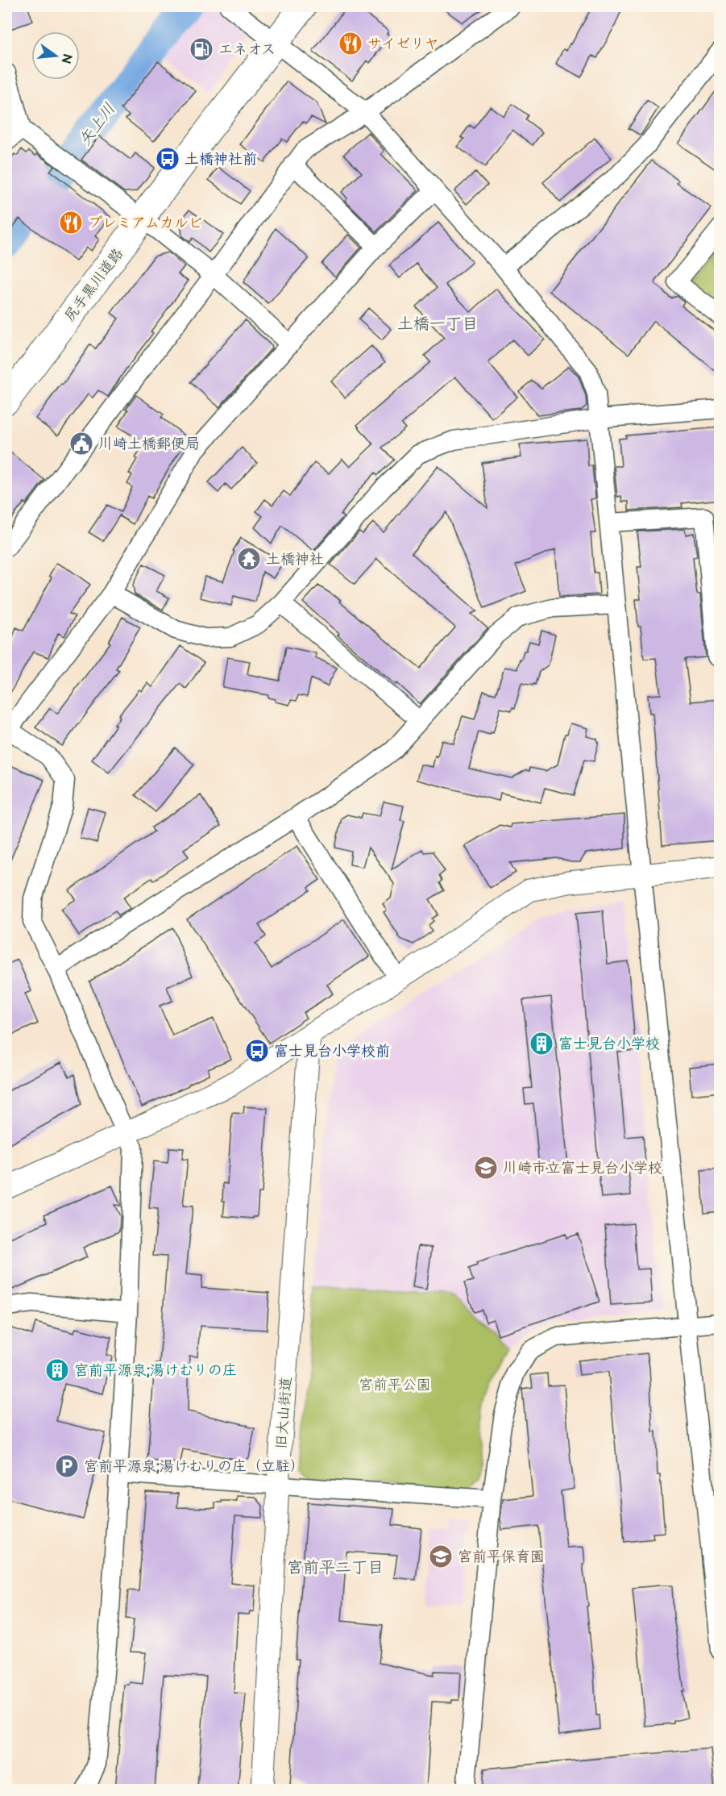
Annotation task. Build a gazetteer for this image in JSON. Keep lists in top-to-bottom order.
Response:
{
  "streets": {
    "main road": ["尻手黒川道路"],
    "street": ["旧大山街道"]
  },
  "districts": ["土橋一丁目", "宮前平二丁目"],
  "water": ["矢上川"],
  "parks": ["宮前平公園"],
  "places": {
    "restaurant": ["サイゼリヤ", "プレミアムカルビ"],
    "fuel station": ["エネオス"],
    "bus stop": ["土橋神社前", "富士見台小学校前"],
    "public building": ["川崎土橋郵便局"],
    "temple": ["土橋神社"],
    "building": ["富士見台小学校", "宮前平源泉;湯けむりの庄"],
    "school or university": ["川崎市立富士見台小学校", "宮前平保育園"],
    "parking": ["宮前平源泉;湯けむりの庄（立駐）"]
  },
  "north": "right"
}
